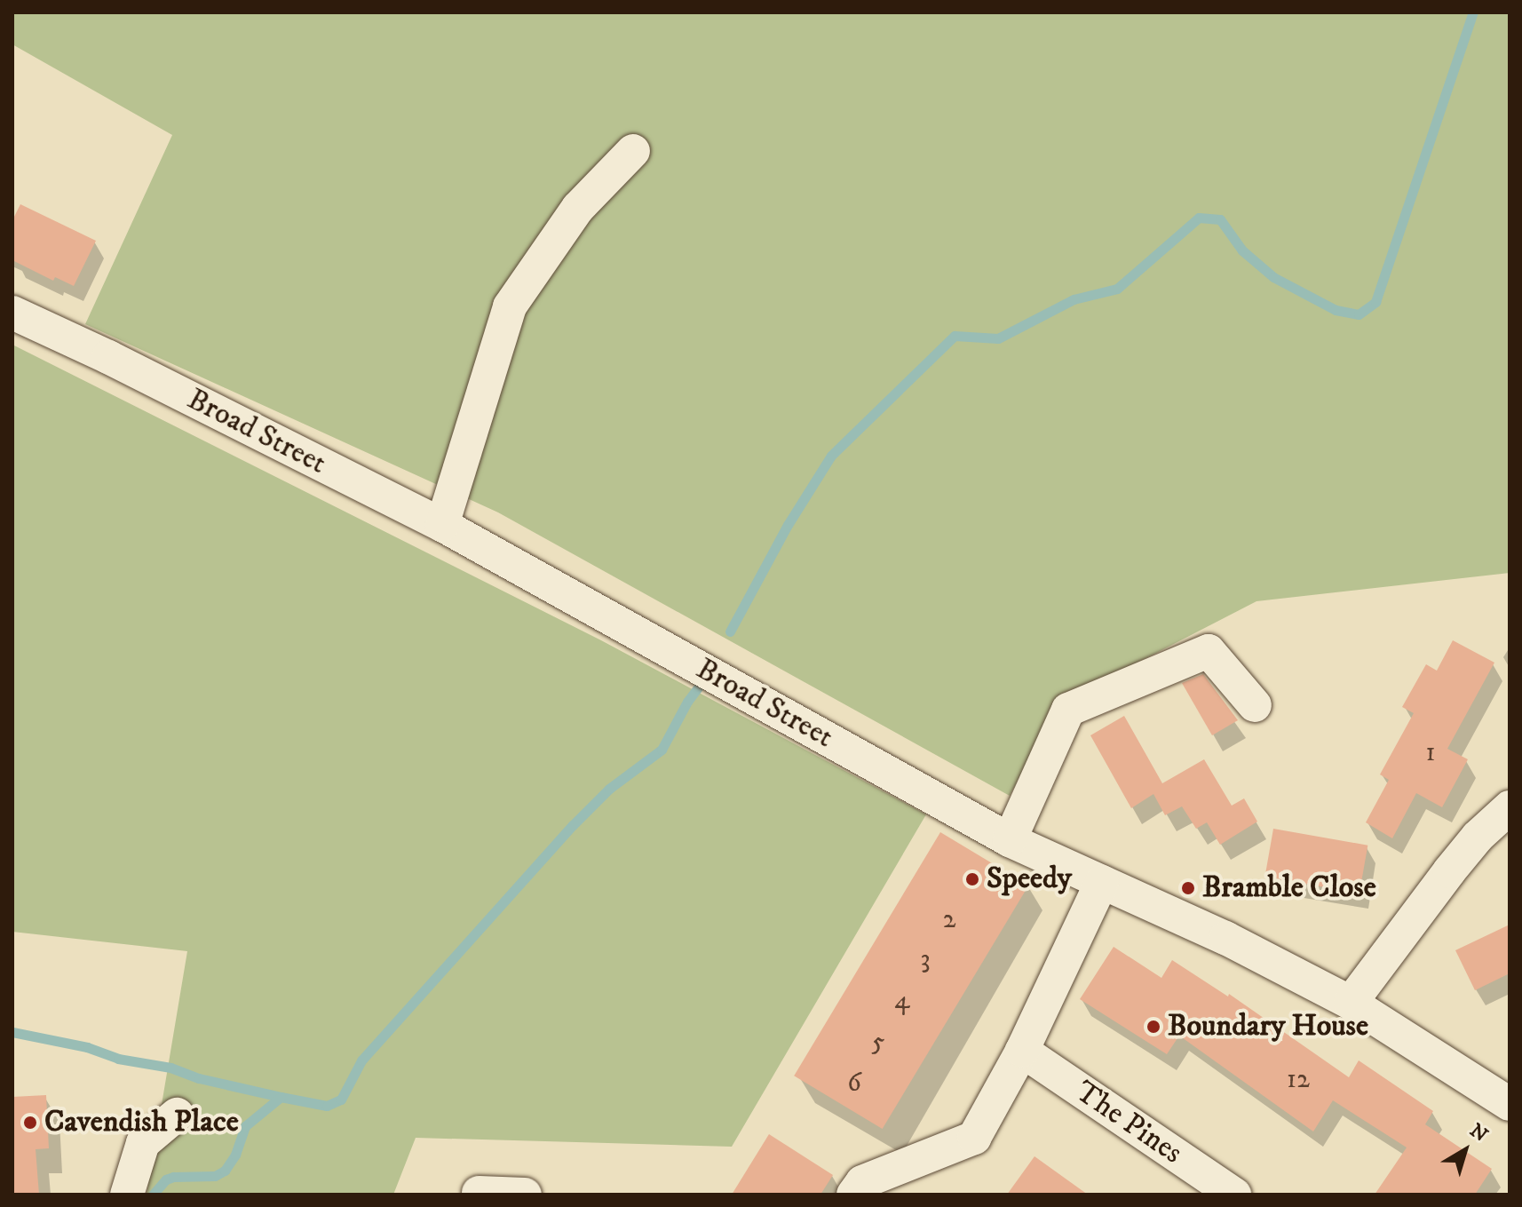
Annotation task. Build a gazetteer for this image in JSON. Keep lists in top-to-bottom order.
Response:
{
  "streets": {
    "street": ["Broad Street", "The Pines"]
  },
  "places": [
    "Speedy",
    "Bramble Close",
    "Boundary House",
    "Cavendish Place"
  ],
  "house_numbers": [
    "1",
    "2",
    "3",
    "4",
    "5",
    "12",
    "6"
  ],
  "north": "top right"
}
